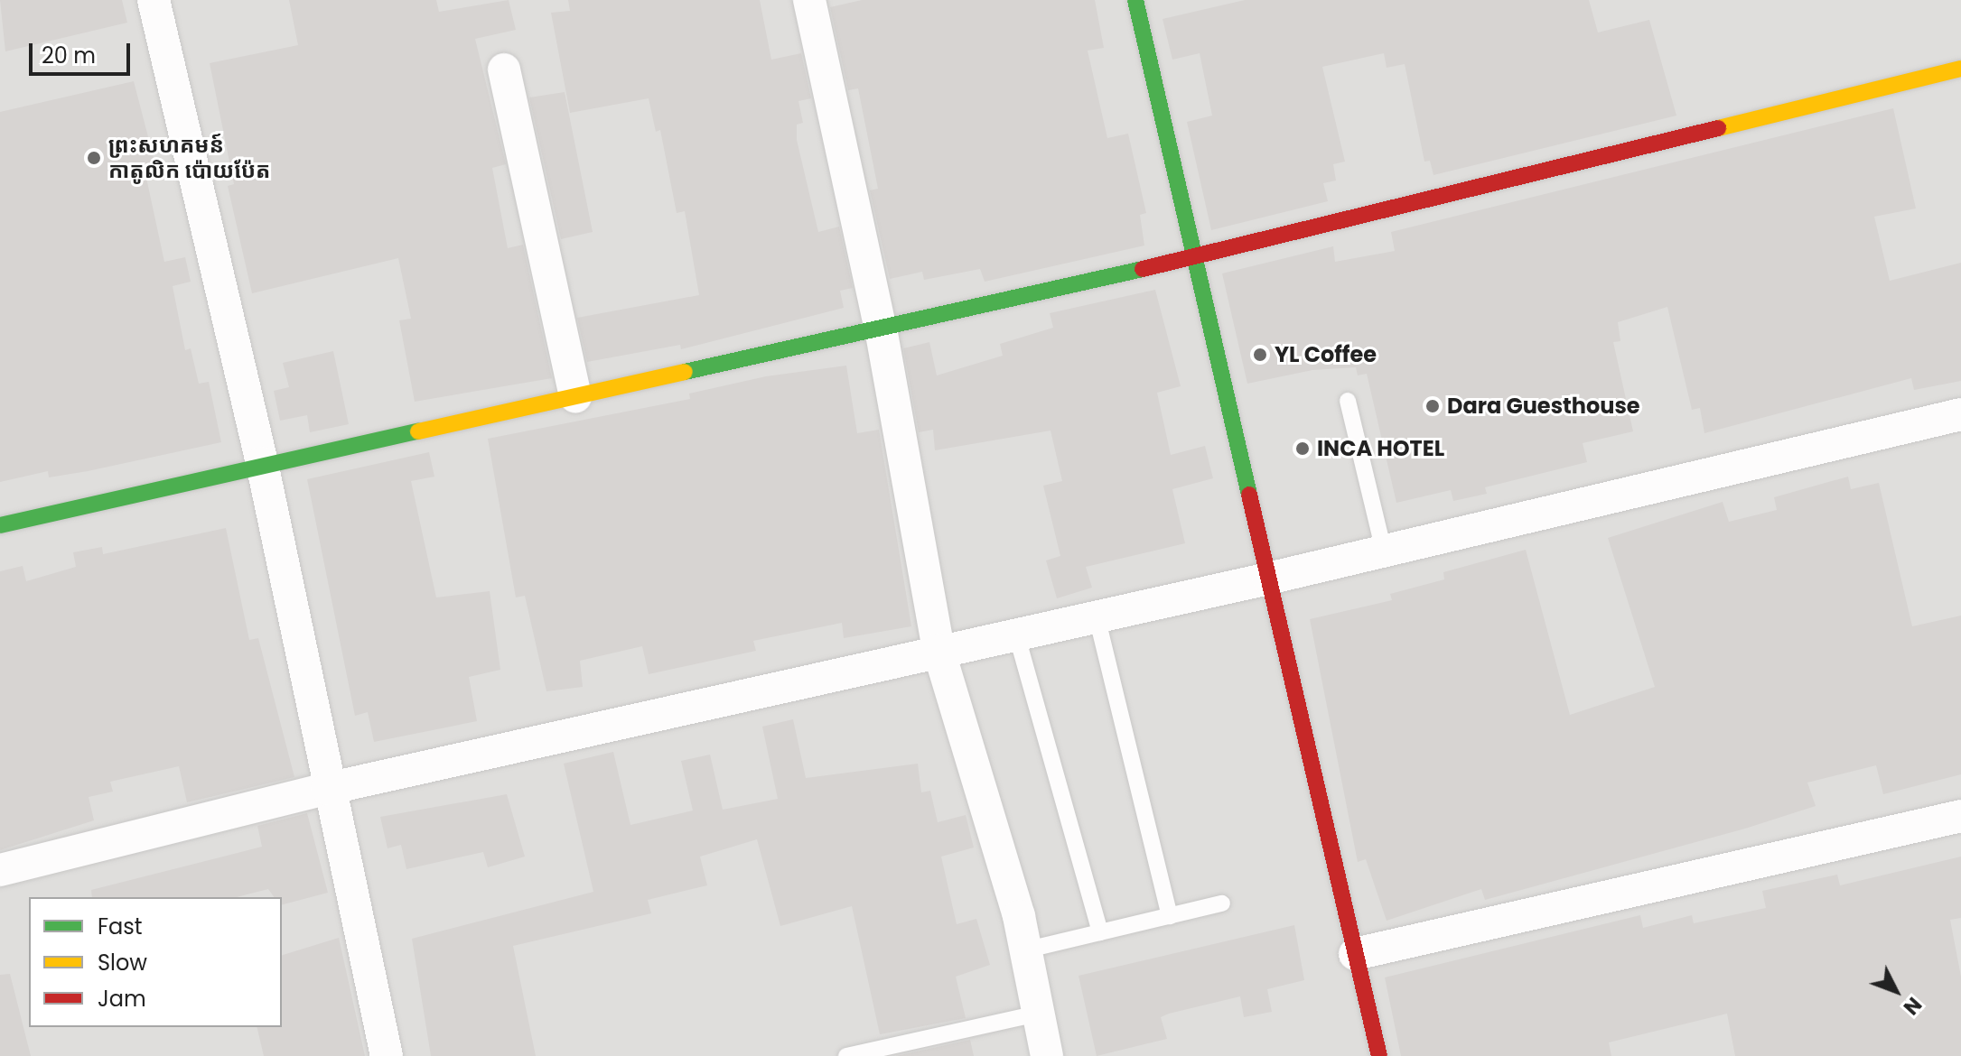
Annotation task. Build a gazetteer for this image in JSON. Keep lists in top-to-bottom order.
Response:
{
  "places": [
    "ព្រះសហគមន៍ កាតូលិក ប៉ោយប៉ែត",
    "YL Coffee",
    "Dara Guesthouse",
    "INCA HOTEL"
  ],
  "legend": ["Fast", "Slow", "Jam"],
  "scale_bar": "20 m",
  "north": "bottom right"
}
